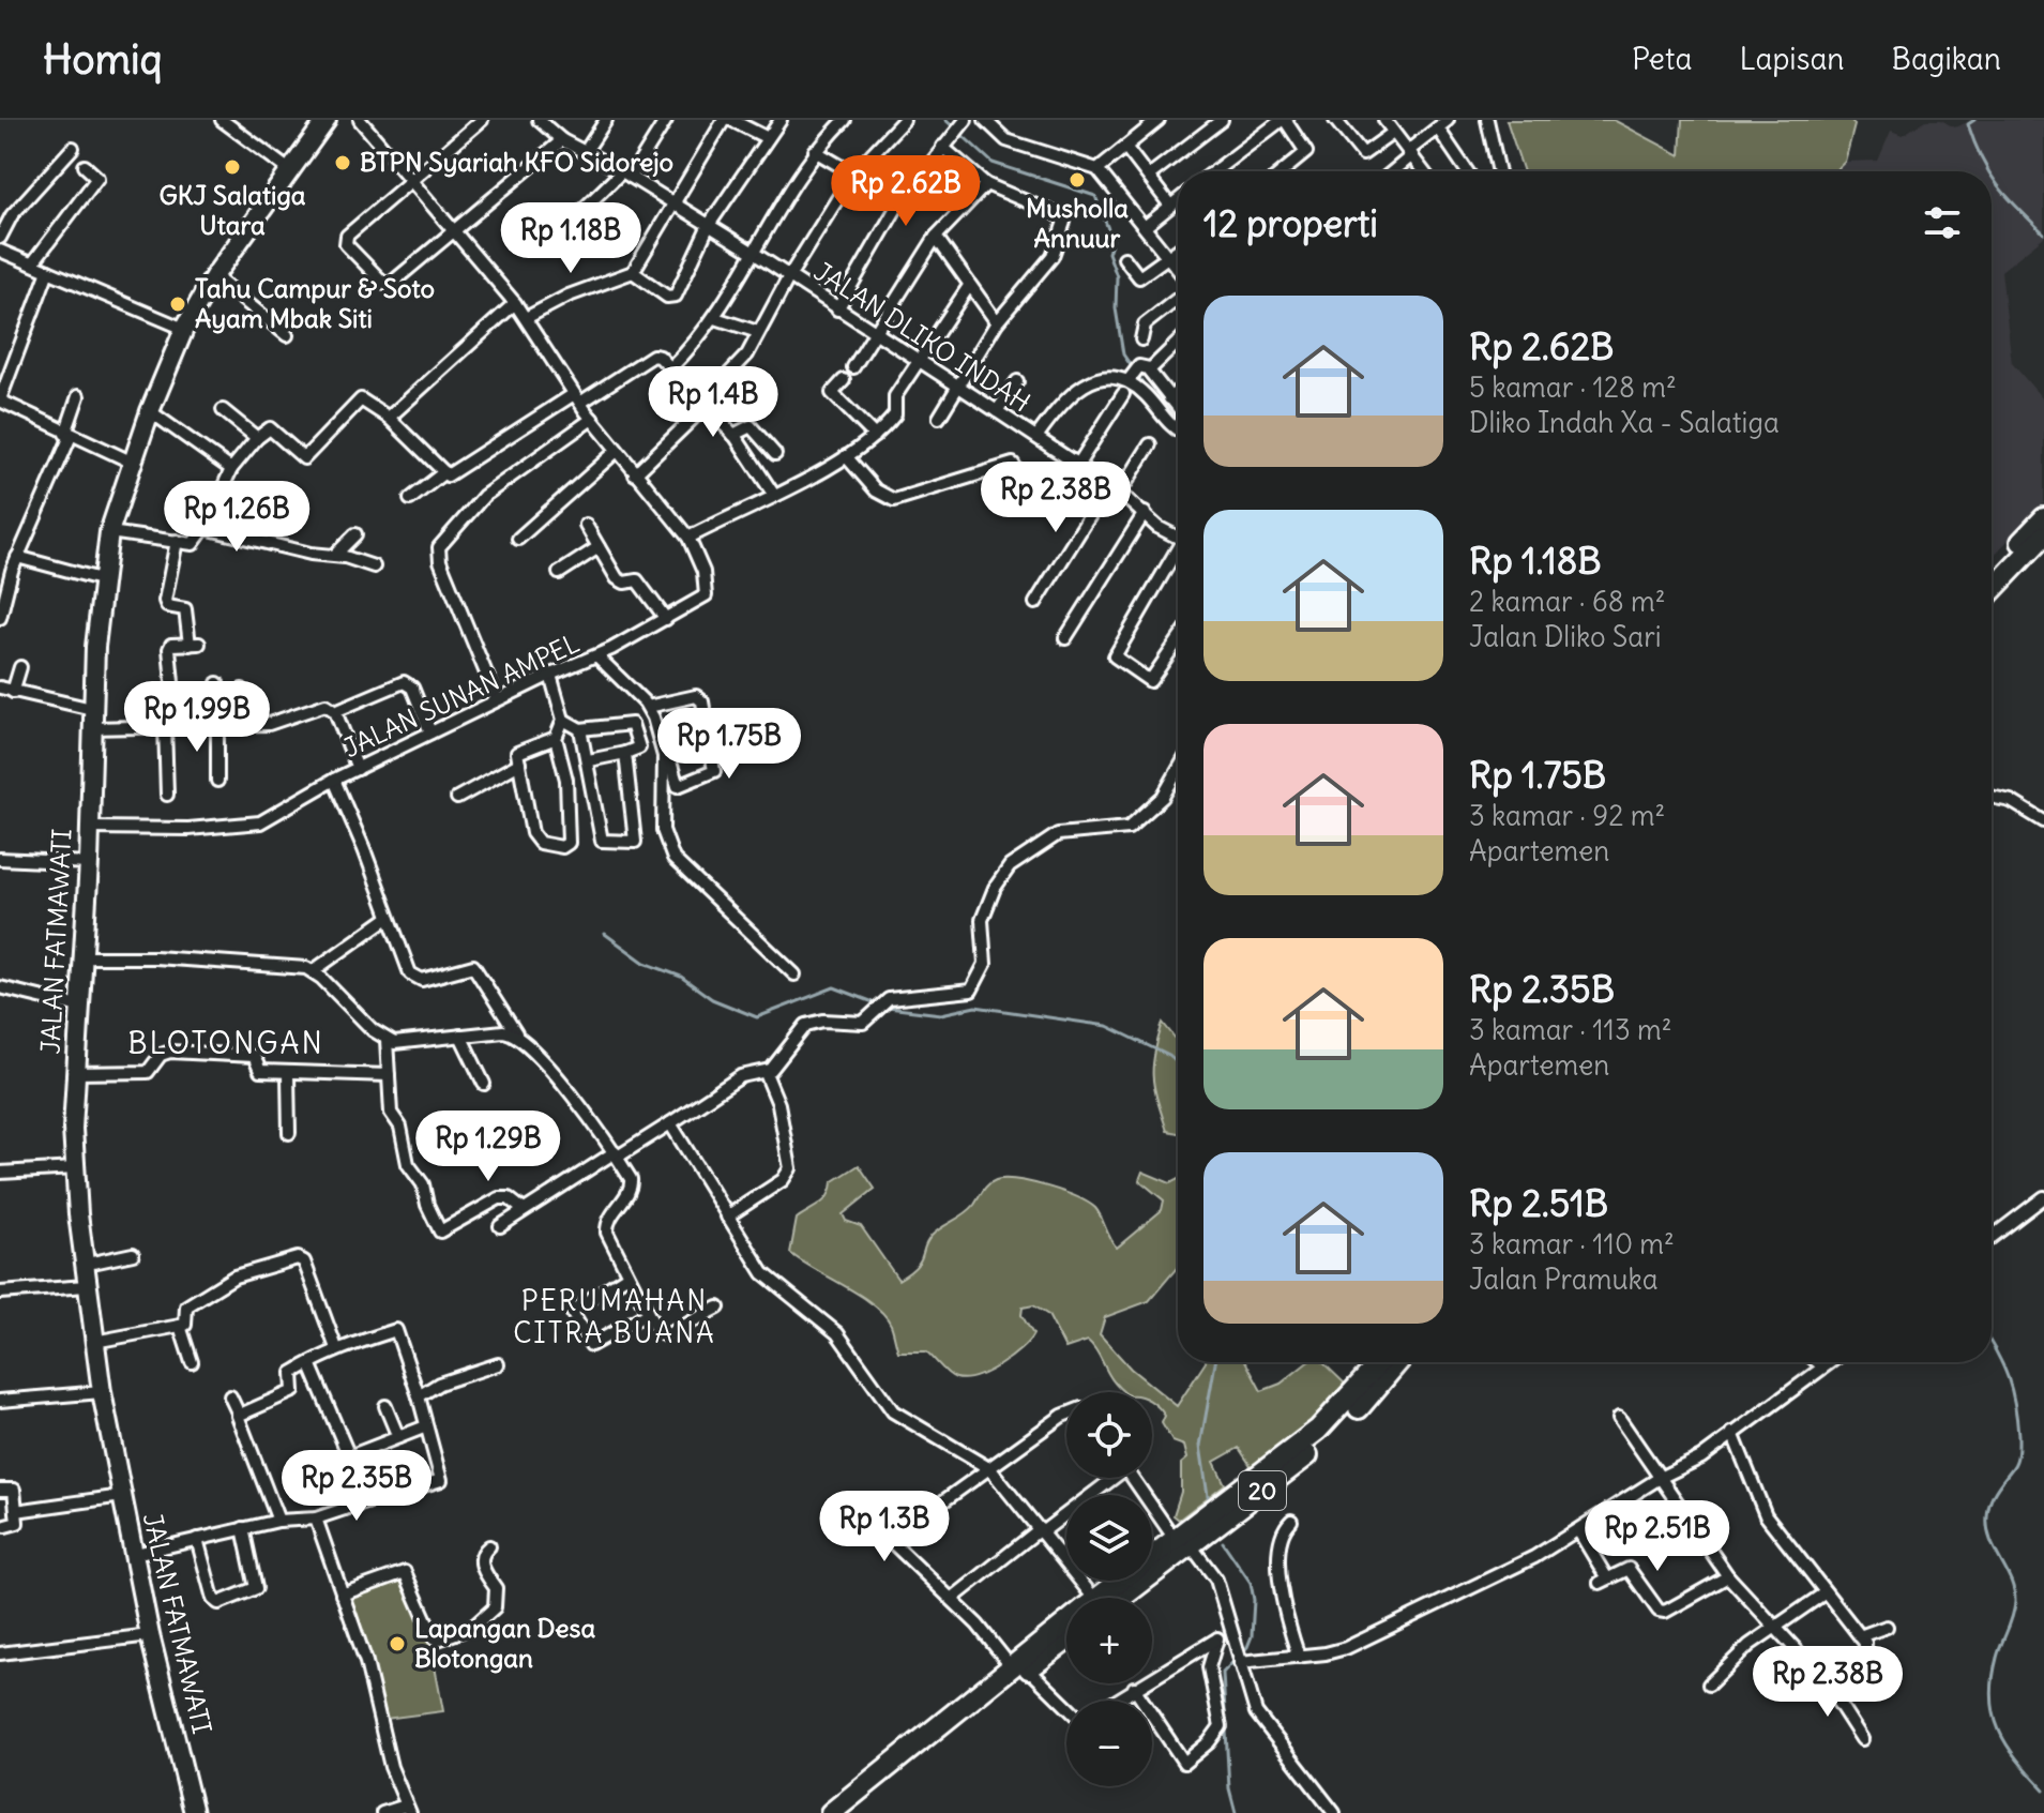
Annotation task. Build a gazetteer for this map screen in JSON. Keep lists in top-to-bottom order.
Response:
{
  "streets": {
    "highway": ["20"],
    "main road": ["JALAN FATMAWATI"],
    "street": ["JALAN DLIKO INDAH", "JALAN SUNAN AMPEL"]
  },
  "crossings": [
    ["JALAN SUNAN AMPEL", "JALAN FATMAWATI"]
  ],
  "districts": ["BLOTONGAN", "PERUMAHAN CITRA BUANA"],
  "places": [
    "BTPN Syariah KFO Sidorejo",
    "GKJ Salatiga Utara",
    "Musholla Annuur",
    "Tahu Campur & Soto Ayam Mbak Siti",
    "Lapangan Desa Blotongan"
  ],
  "page": {
    "header": "Homiq",
    "nav": ["Peta", "Lapisan", "Bagikan"],
    "price": [
      "Rp 2.62B",
      "Rp 1.18B",
      "Rp 1.4B",
      "Rp 2.38B",
      "Rp 1.26B",
      "Rp 1.99B",
      "Rp 1.75B",
      "Rp 1.29B",
      "Rp 2.35B",
      "Rp 1.3B",
      "Rp 2.51B",
      "Rp 2.38B"
    ],
    "heading": "12 properti",
    "list": [
      {
        "name": "Rp 2.62B",
        "note": "5 kamar · 128 m² · Dliko Indah Xa - Salatiga"
      },
      {
        "name": "Rp 1.18B",
        "note": "2 kamar · 68 m² · Jalan Dliko Sari"
      },
      {
        "name": "Rp 1.75B",
        "note": "3 kamar · 92 m² · Apartemen"
      },
      {
        "name": "Rp 2.35B",
        "note": "3 kamar · 113 m² · Apartemen"
      },
      {
        "name": "Rp 2.51B",
        "note": "3 kamar · 110 m² · Jalan Pramuka"
      }
    ],
    "map_buttons": ["+", "−"]
  }
}
